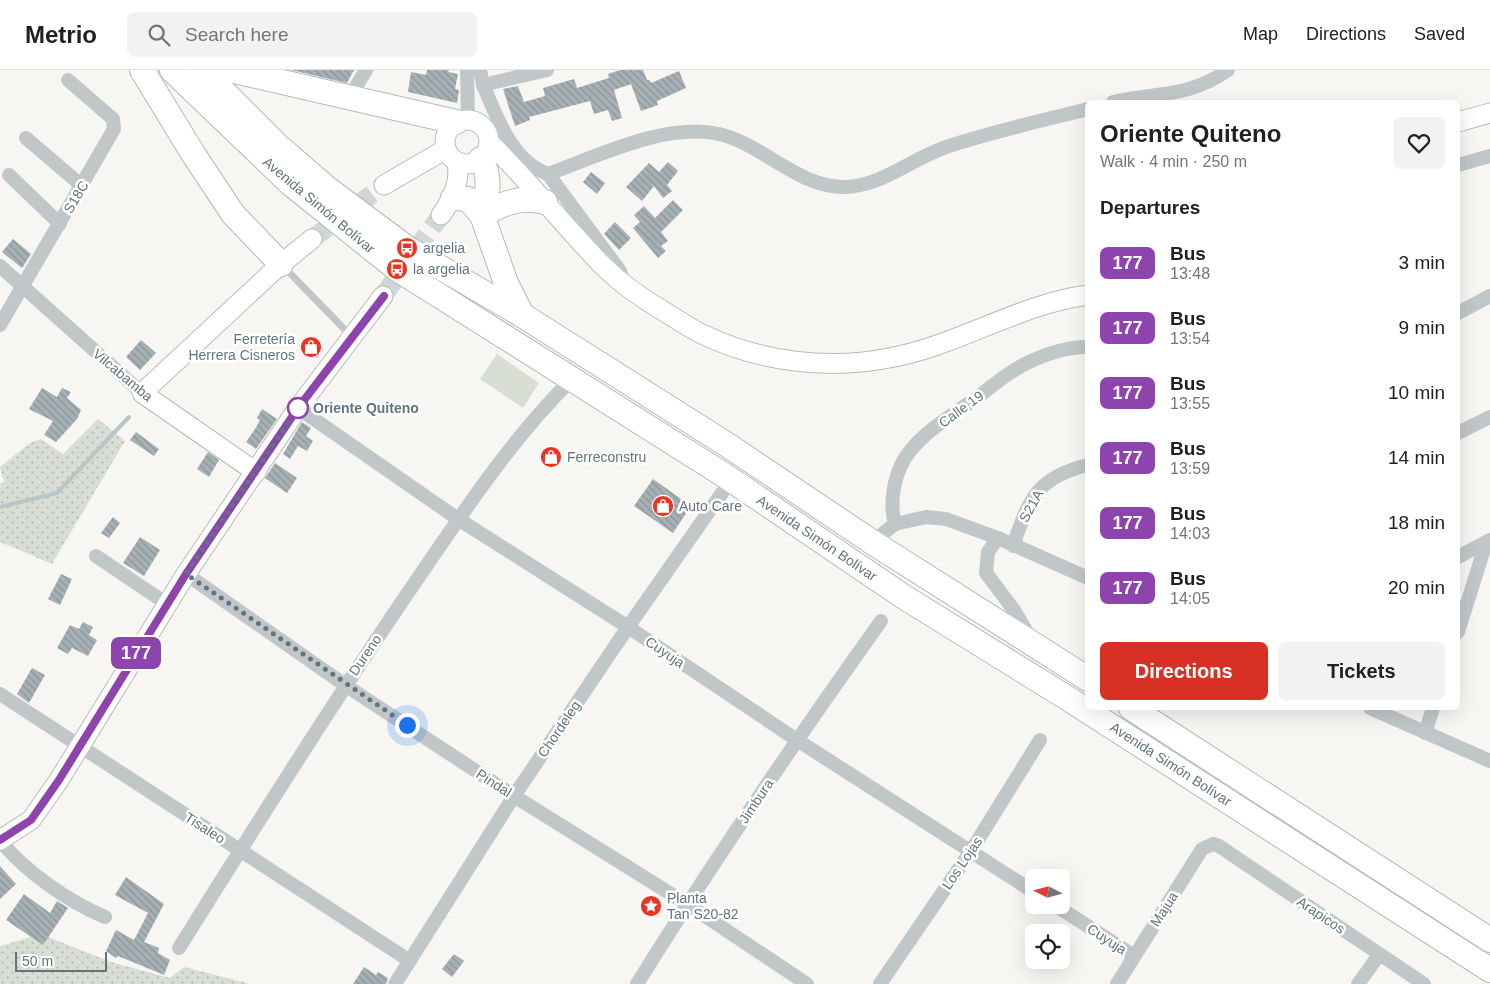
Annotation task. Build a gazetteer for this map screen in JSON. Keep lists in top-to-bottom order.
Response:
{
  "streets": {
    "highway": ["Avenida Simón Bolívar"],
    "street": [
      "S18C",
      "Vilcabamba",
      "Calle 19",
      "S21A",
      "Cuyuja",
      "Dureno",
      "Chordeleg",
      "Pindal",
      "Jimbura",
      "Tisaleo",
      "Los Lojas",
      "Majua",
      "Arapicos"
    ]
  },
  "crossings": [
    ["S18C", "Vilcabamba"],
    ["Avenida Simón Bolívar", "Dureno"],
    ["Avenida Simón Bolívar", "Chordeleg"],
    ["Cuyuja", "Dureno"],
    ["Cuyuja", "Chordeleg"],
    ["Cuyuja", "Jimbura"],
    ["Cuyuja", "Los Lojas"],
    ["Cuyuja", "Majua"],
    ["Dureno", "Pindal"],
    ["Dureno", "Tisaleo"],
    ["Chordeleg", "Pindal"],
    ["Chordeleg", "Tisaleo"],
    ["Pindal", "Jimbura"],
    ["Majua", "Arapicos"]
  ],
  "places": {
    "bus stop": ["argelia", "la argelia"],
    "shop": ["Ferretería Herrera Cisneros", "Ferreconstru", "Auto Care"],
    "other": ["Oriente Quiteno"],
    "place": ["Planta Tan S20-82"]
  },
  "lines": ["bus line 177"],
  "scale_bar": "50 m",
  "north": "left",
  "page": {
    "header": "Metrio",
    "search": "Search here",
    "nav": ["Map", "Directions", "Saved"],
    "on_map": "177",
    "heading": [
      ["Oriente Quiteno", "Walk · 4 min · 250 m"],
      "Departures"
    ],
    "list": [
      {
        "mark": "177",
        "name": "Bus",
        "note": "13:48",
        "value": "3 min"
      },
      {
        "mark": "177",
        "name": "Bus",
        "note": "13:54",
        "value": "9 min"
      },
      {
        "mark": "177",
        "name": "Bus",
        "note": "13:55",
        "value": "10 min"
      },
      {
        "mark": "177",
        "name": "Bus",
        "note": "13:59",
        "value": "14 min"
      },
      {
        "mark": "177",
        "name": "Bus",
        "note": "14:03",
        "value": "18 min"
      },
      {
        "mark": "177",
        "name": "Bus",
        "note": "14:05",
        "value": "20 min"
      }
    ],
    "buttons": ["Directions", "Tickets"],
    "scale": "50 m"
  }
}
